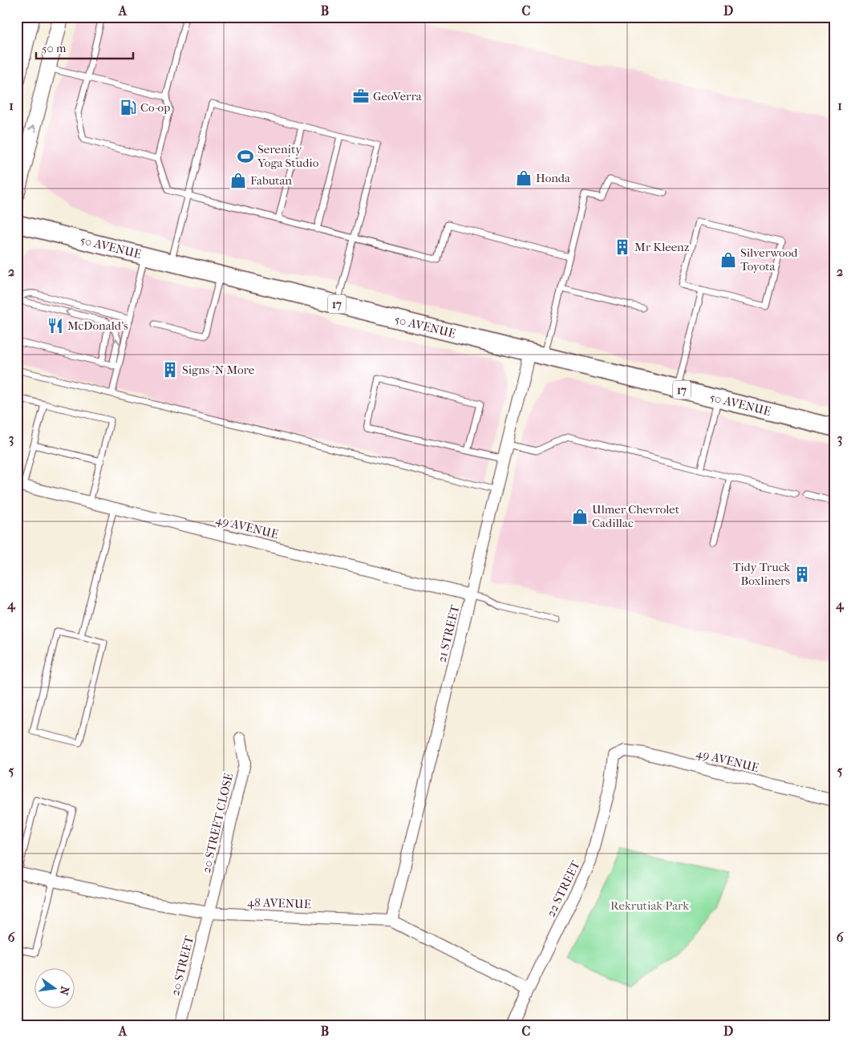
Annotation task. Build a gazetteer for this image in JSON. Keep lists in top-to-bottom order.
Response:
{
  "streets": {
    "main road": ["50 AVENUE", "17"],
    "street": [
      "49 AVENUE",
      "21 STREET",
      "20 STREET CLOSE",
      "22 STREET",
      "48 AVENUE",
      "20 STREET"
    ]
  },
  "crossings": [
    ["50 AVENUE", "21 STREET"],
    ["49 AVENUE", "21 STREET"],
    ["49 AVENUE", "22 STREET"],
    ["21 STREET", "48 AVENUE"],
    ["20 STREET CLOSE", "48 AVENUE"],
    ["20 STREET CLOSE", "20 STREET"],
    ["22 STREET", "48 AVENUE"],
    ["48 AVENUE", "20 STREET"]
  ],
  "parks": ["Rekrutiak Park"],
  "places": {
    "office": ["GeoVerra"],
    "fuel station": ["Co-op"],
    "sports": ["Serenity Yoga Studio"],
    "shop": [
      "Honda",
      "Fabutan",
      "Silverwood Toyota",
      "Ulmer Chevrolet Cadillac"
    ],
    "building": ["Mr Kleenz", "Signs 'N More", "Tidy Truck Boxliners"],
    "restaurant": ["McDonald's"]
  },
  "scale_bar": "50 m",
  "north": "right",
  "grid": {
    "columns": [
      "A",
      "B",
      "C",
      "D"
    ],
    "rows": [
      "1",
      "2",
      "3",
      "4",
      "5",
      "6"
    ]
  }
}
